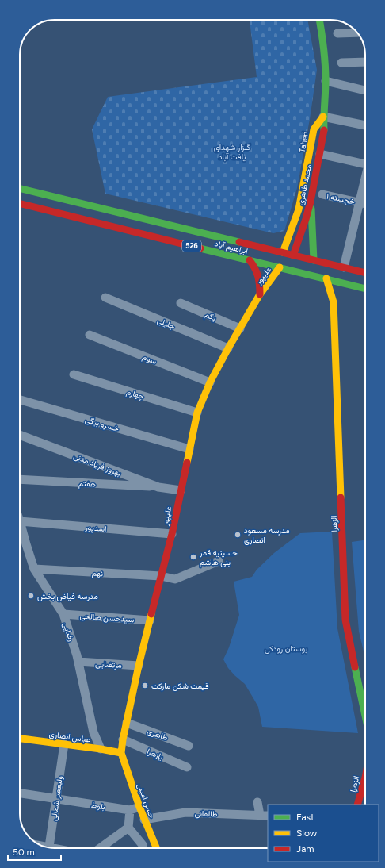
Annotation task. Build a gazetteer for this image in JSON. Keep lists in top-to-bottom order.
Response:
{
  "streets": {
    "street": [
      "Taheri",
      "محمد طاهری",
      "خجسته ۱",
      "526",
      "ابراهیم آباد",
      "علیپور",
      "یکم",
      "جلیلی",
      "سوم",
      "چهارم",
      "خسرو بیگی",
      "بهروز فریاد مدنی",
      "هفتم",
      "الزهرا",
      "اسدپور",
      "نهم",
      "سیدحسن صالحی",
      "رضایی",
      "مرتضایی",
      "طاهری",
      "عباس انصاری",
      "یازهرا",
      "ولیعصر شمالی",
      "حسن امینی",
      "بلوط",
      "طالقانی"
    ]
  },
  "crossings": [
    ["Taheri", "محمد طاهری"],
    ["Taheri", "ابراهیم آباد"],
    ["محمد طاهری", "ابراهیم آباد"],
    ["ابراهیم آباد", "علیپور"],
    ["ابراهیم آباد", "الزهرا"],
    ["علیپور", "یکم"],
    ["علیپور", "جلیلی"],
    ["علیپور", "سوم"],
    ["علیپور", "چهارم"],
    ["علیپور", "خسرو بیگی"],
    ["علیپور", "بهروز فریاد مدنی"],
    ["علیپور", "اسدپور"],
    ["علیپور", "نهم"],
    ["علیپور", "سیدحسن صالحی"],
    ["علیپور", "مرتضایی"],
    ["علیپور", "طاهری"],
    ["علیپور", "عباس انصاری"],
    ["علیپور", "یازهرا"],
    ["علیپور", "حسن امینی"],
    ["بهروز فریاد مدنی", "هفتم"],
    ["اسدپور", "رضایی"],
    ["نهم", "رضایی"],
    ["سیدحسن صالحی", "رضایی"],
    ["رضایی", "مرتضایی"],
    ["رضایی", "عباس انصاری"],
    ["عباس انصاری", "ولیعصر شمالی"],
    ["عباس انصاری", "حسن امینی"],
    ["ولیعصر شمالی", "بلوط"],
    ["حسن امینی", "بلوط"],
    ["حسن امینی", "طالقانی"]
  ],
  "parks": ["گلزار شهدای یافت آباد", "بوستان رودکی"],
  "places": [
    "مدرسه مسعود انصاری",
    "حسینیه قمر بنی هاشم",
    "مدرسه فیاض بخش",
    "قیمت شکن مارکت"
  ],
  "legend": ["Fast", "Slow", "Jam"],
  "scale_bar": "50 m"
}
